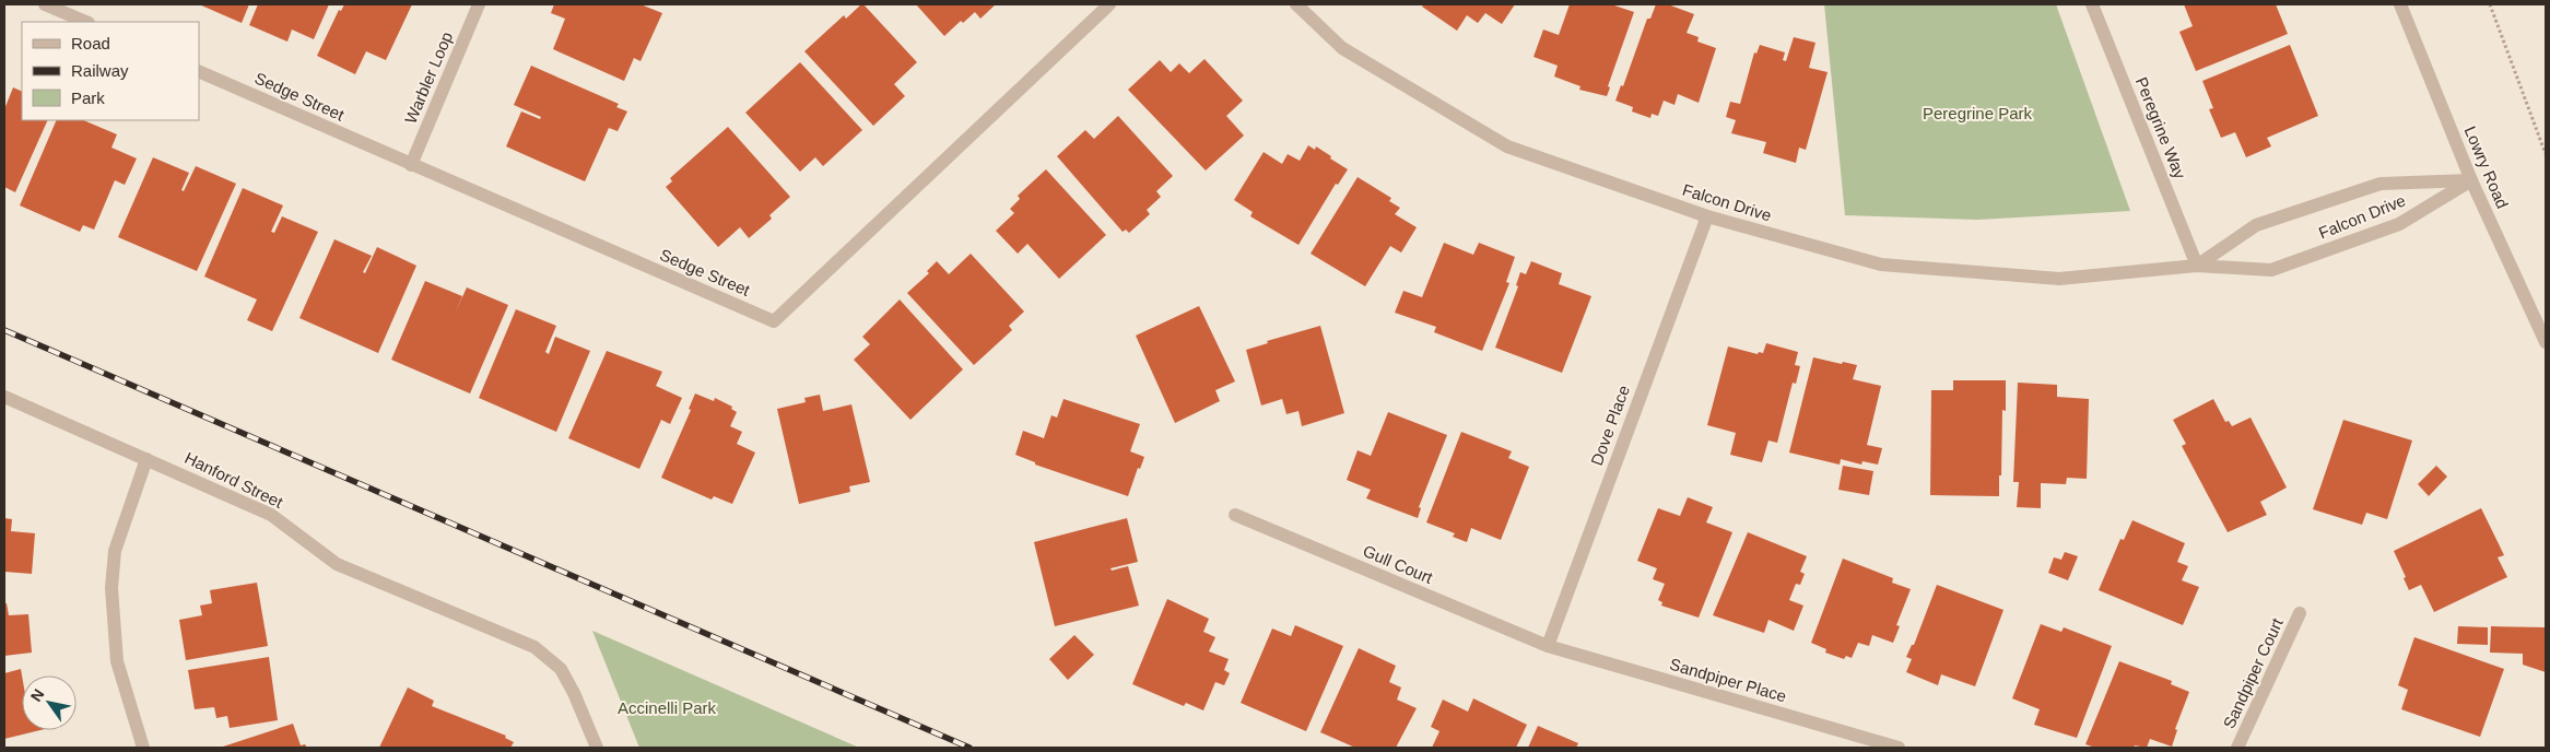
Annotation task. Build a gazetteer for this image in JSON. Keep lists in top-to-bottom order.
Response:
{
  "streets": {
    "street": [
      "Warbler Loop",
      "Sedge Street",
      "Peregrine Way",
      "Lowry Road",
      "Falcon Drive",
      "Dove Place",
      "Hanford Street",
      "Gull Court",
      "Sandpiper Court",
      "Sandpiper Place"
    ]
  },
  "crossings": [
    ["Warbler Loop", "Sedge Street"],
    ["Peregrine Way", "Falcon Drive"],
    ["Lowry Road", "Falcon Drive"],
    ["Falcon Drive", "Dove Place"],
    ["Dove Place", "Gull Court"],
    ["Dove Place", "Sandpiper Place"],
    ["Gull Court", "Sandpiper Place"]
  ],
  "parks": ["Peregrine Park", "Accinelli Park"],
  "legend": ["Road", "Railway", "Park"],
  "north": "top left"
}
